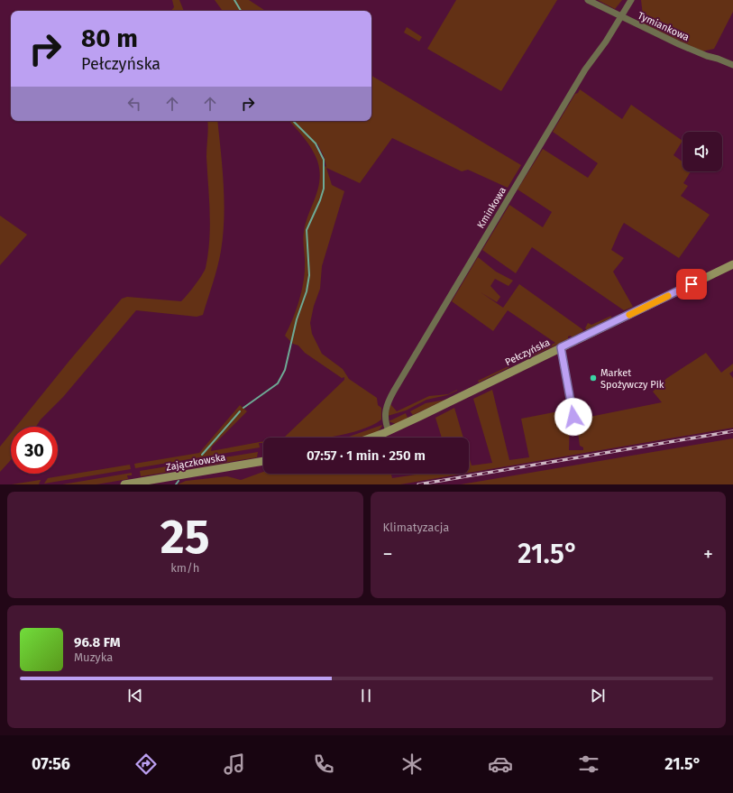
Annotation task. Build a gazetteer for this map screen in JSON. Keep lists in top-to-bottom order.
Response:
{
  "streets": {
    "main road": ["Pełczyńska", "Zajączkowska"],
    "street": ["Tymiankowa", "Kminkowa"]
  },
  "crossings": [
    ["Tymiankowa", "Kminkowa"],
    ["Kminkowa", "Pełczyńska"]
  ],
  "places": ["Market Spożywczy Pik"],
  "page": {
    "turn": ["80 m", "Pełczyńska"],
    "limit": "30",
    "trip": "07:57 · 1 min · 250 m",
    "tile": [
      ["25", "km/h"],
      "Klimatyzacja"
    ],
    "heat": ["−", "21.5°", "+"],
    "song": ["96.8 FM", "Muzyka"],
    "tabs": ["07:56", "21.5°"]
  }
}
